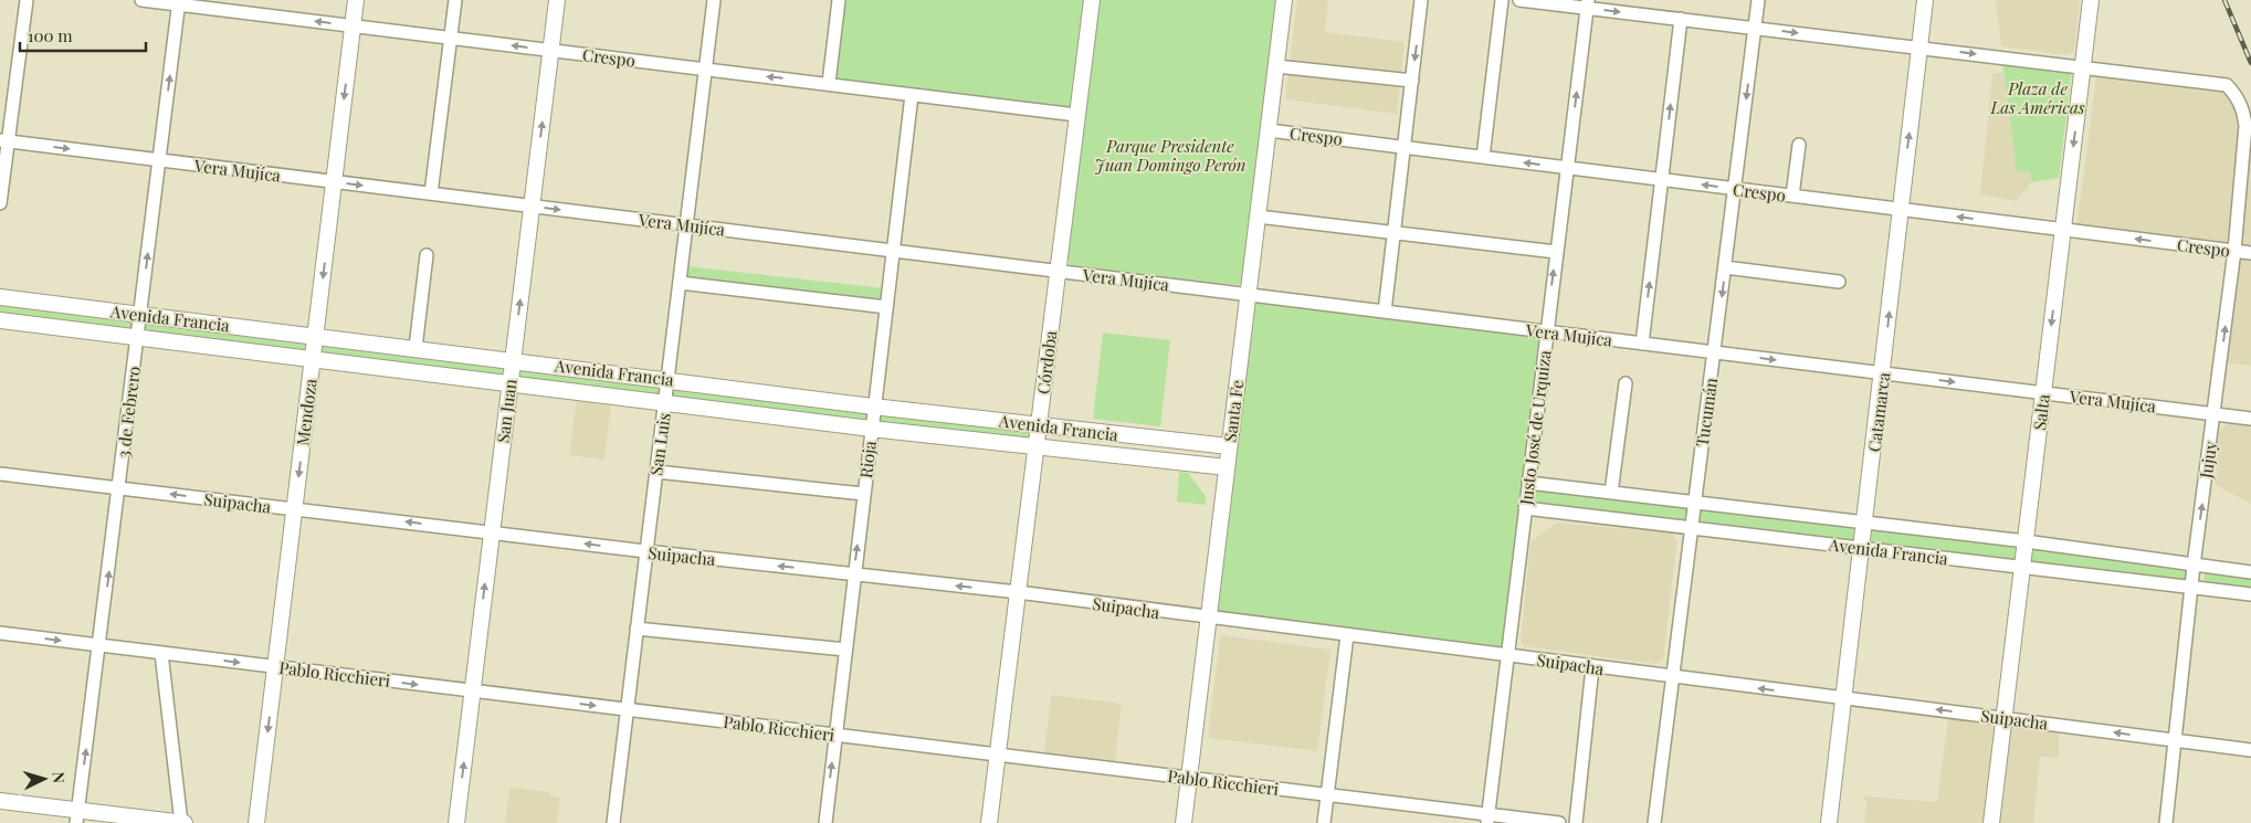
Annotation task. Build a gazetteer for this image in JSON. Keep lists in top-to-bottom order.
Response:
{
  "streets": {
    "main road": [
      "Avenida Francia",
      "Córdoba",
      "San Juan",
      "Santa Fe",
      "Mendoza",
      "Catamarca",
      "Salta"
    ],
    "street": [
      "Crespo",
      "Vera Mujíca",
      "3 de Febrero",
      "Tucumán",
      "Justo José de Urquiza",
      "San Luis",
      "Rioja",
      "Jujuy",
      "Suipacha",
      "Pablo Ricchieri"
    ]
  },
  "crossings": [
    ["Crespo", "Córdoba"],
    ["Crespo", "San Juan"],
    ["Crespo", "Santa Fe"],
    ["Crespo", "3 de Febrero"],
    ["Crespo", "Mendoza"],
    ["Crespo", "Tucumán"],
    ["Crespo", "Catamarca"],
    ["Crespo", "Salta"],
    ["Crespo", "Justo José de Urquiza"],
    ["Crespo", "San Luis"],
    ["Crespo", "Rioja"],
    ["Crespo", "Jujuy"],
    ["Vera Mujíca", "Córdoba"],
    ["Vera Mujíca", "San Juan"],
    ["Vera Mujíca", "Santa Fe"],
    ["Vera Mujíca", "3 de Febrero"],
    ["Vera Mujíca", "Mendoza"],
    ["Vera Mujíca", "Tucumán"],
    ["Vera Mujíca", "Catamarca"],
    ["Vera Mujíca", "Salta"],
    ["Vera Mujíca", "Justo José de Urquiza"],
    ["Vera Mujíca", "San Luis"],
    ["Vera Mujíca", "Rioja"],
    ["Vera Mujíca", "Jujuy"],
    ["Avenida Francia", "Córdoba"],
    ["Avenida Francia", "San Juan"],
    ["Avenida Francia", "Santa Fe"],
    ["Avenida Francia", "3 de Febrero"],
    ["Avenida Francia", "Mendoza"],
    ["Avenida Francia", "Tucumán"],
    ["Avenida Francia", "Catamarca"],
    ["Avenida Francia", "Salta"],
    ["Avenida Francia", "Justo José de Urquiza"],
    ["Avenida Francia", "San Luis"],
    ["Avenida Francia", "Rioja"],
    ["Avenida Francia", "Jujuy"],
    ["Córdoba", "Suipacha"],
    ["Córdoba", "Pablo Ricchieri"],
    ["San Juan", "Suipacha"],
    ["San Juan", "Pablo Ricchieri"],
    ["Santa Fe", "Suipacha"],
    ["Santa Fe", "Pablo Ricchieri"],
    ["3 de Febrero", "Suipacha"],
    ["3 de Febrero", "Pablo Ricchieri"],
    ["Mendoza", "Suipacha"],
    ["Mendoza", "Pablo Ricchieri"],
    ["Tucumán", "Suipacha"],
    ["Catamarca", "Suipacha"],
    ["Salta", "Jujuy"],
    ["Salta", "Suipacha"],
    ["Justo José de Urquiza", "Suipacha"],
    ["Justo José de Urquiza", "Pablo Ricchieri"],
    ["San Luis", "Suipacha"],
    ["San Luis", "Pablo Ricchieri"],
    ["Rioja", "Suipacha"],
    ["Rioja", "Pablo Ricchieri"],
    ["Jujuy", "Suipacha"]
  ],
  "one_way": [
    "Crespo",
    "San Juan",
    "3 de Febrero",
    "Mendoza",
    "Catamarca",
    "Salta",
    "Jujuy",
    "Suipacha",
    "Pablo Ricchieri"
  ],
  "parks": ["Plaza de Las Américas", "Parque Presidente Juan Domingo Perón"],
  "scale_bar": "100 m",
  "north": "right"
}
